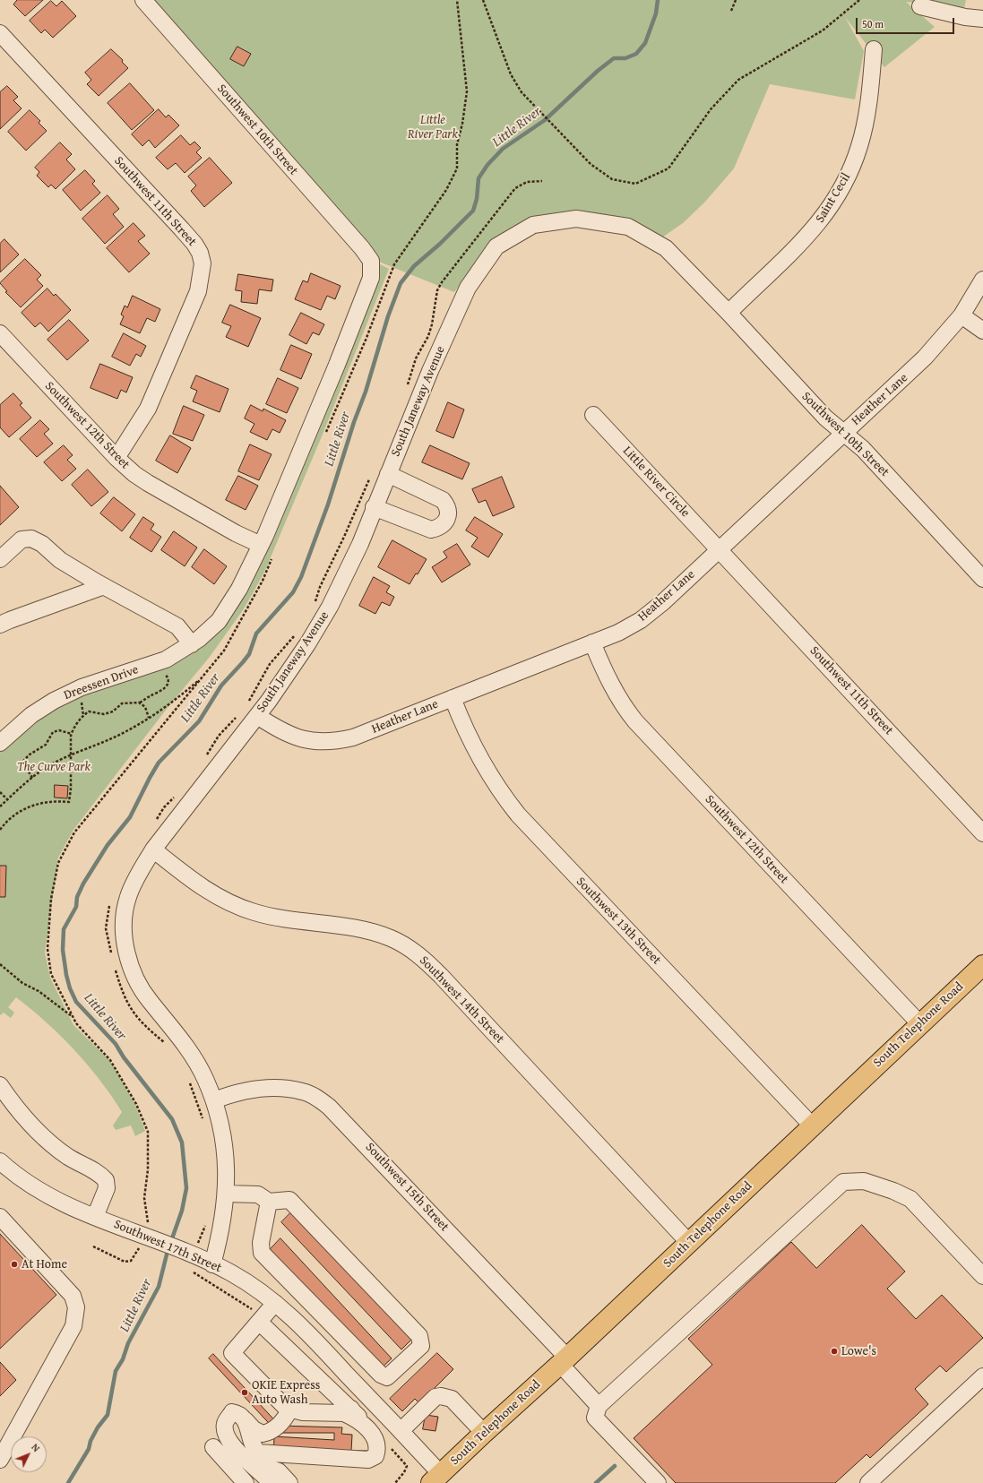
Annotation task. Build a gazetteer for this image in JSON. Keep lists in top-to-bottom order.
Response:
{
  "streets": {
    "main road": ["South Telephone Road"],
    "street": [
      "Southwest 10th Street",
      "Saint Cecil",
      "Southwest 11th Street",
      "Heather Lane",
      "South Janeway Avenue",
      "Southwest 12th Street",
      "Little River Circle",
      "Dreessen Drive",
      "Southwest 13th Street",
      "Southwest 14th Street",
      "Southwest 15th Street",
      "Southwest 17th Street"
    ]
  },
  "crossings": [
    ["Southwest 10th Street", "Saint Cecil"],
    ["Southwest 10th Street", "Heather Lane"],
    ["Southwest 10th Street", "South Janeway Avenue"],
    ["Southwest 10th Street", "Southwest 12th Street"],
    ["Southwest 11th Street", "Heather Lane"],
    ["Southwest 11th Street", "Southwest 12th Street"],
    ["Southwest 11th Street", "Little River Circle"],
    ["Heather Lane", "South Janeway Avenue"],
    ["Heather Lane", "Southwest 12th Street"],
    ["Heather Lane", "Little River Circle"],
    ["Heather Lane", "Southwest 13th Street"],
    ["South Janeway Avenue", "Southwest 14th Street"],
    ["South Janeway Avenue", "Southwest 15th Street"],
    ["South Janeway Avenue", "Southwest 17th Street"],
    ["Southwest 12th Street", "South Telephone Road"],
    ["Southwest 13th Street", "South Telephone Road"],
    ["Southwest 14th Street", "South Telephone Road"],
    ["South Telephone Road", "Southwest 15th Street"],
    ["South Telephone Road", "Southwest 17th Street"]
  ],
  "water": ["Little River"],
  "parks": ["Little River Park", "The Curve Park"],
  "places": ["At Home", "Lowe's", "OKIE Express Auto Wash"],
  "scale_bar": "50 m",
  "north": "top right"
}
